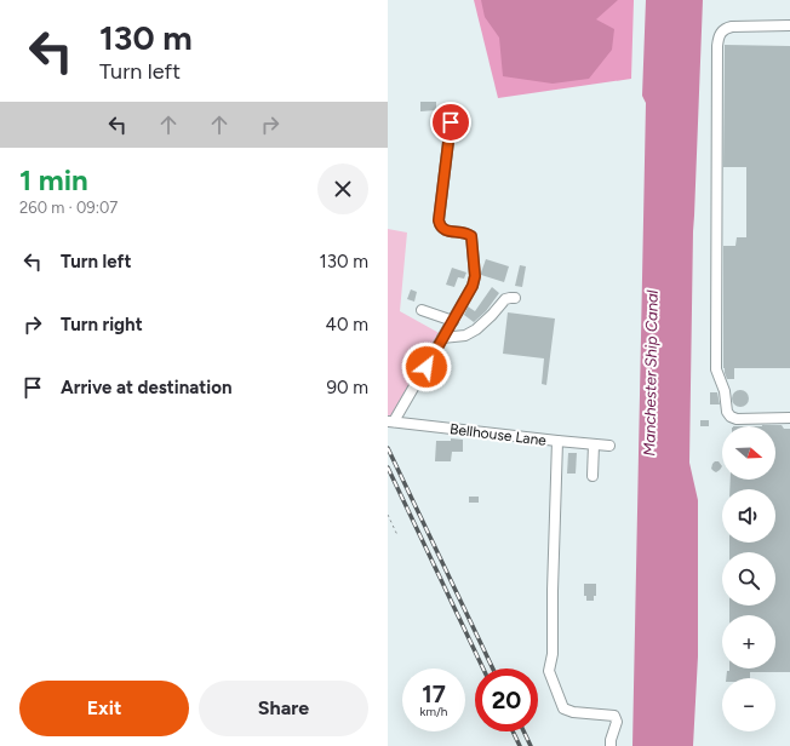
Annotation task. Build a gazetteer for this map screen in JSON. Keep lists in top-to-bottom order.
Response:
{
  "streets": {
    "lane": ["Bellhouse Lane"]
  },
  "water": ["Manchester Ship Canal"],
  "north": "right",
  "page": {
    "turn": ["130 m", "Turn left"],
    "heading": ["1 min", "260 m · 09:07"],
    "list": [
      {
        "name": "Turn left",
        "value": "130 m"
      },
      {
        "name": "Turn right",
        "value": "40 m"
      },
      {
        "name": "Arrive at destination",
        "value": "90 m"
      }
    ],
    "map_buttons": ["+", "−"],
    "speed": "17 km/h",
    "limit": "20",
    "buttons": ["Exit", "Share"]
  }
}
